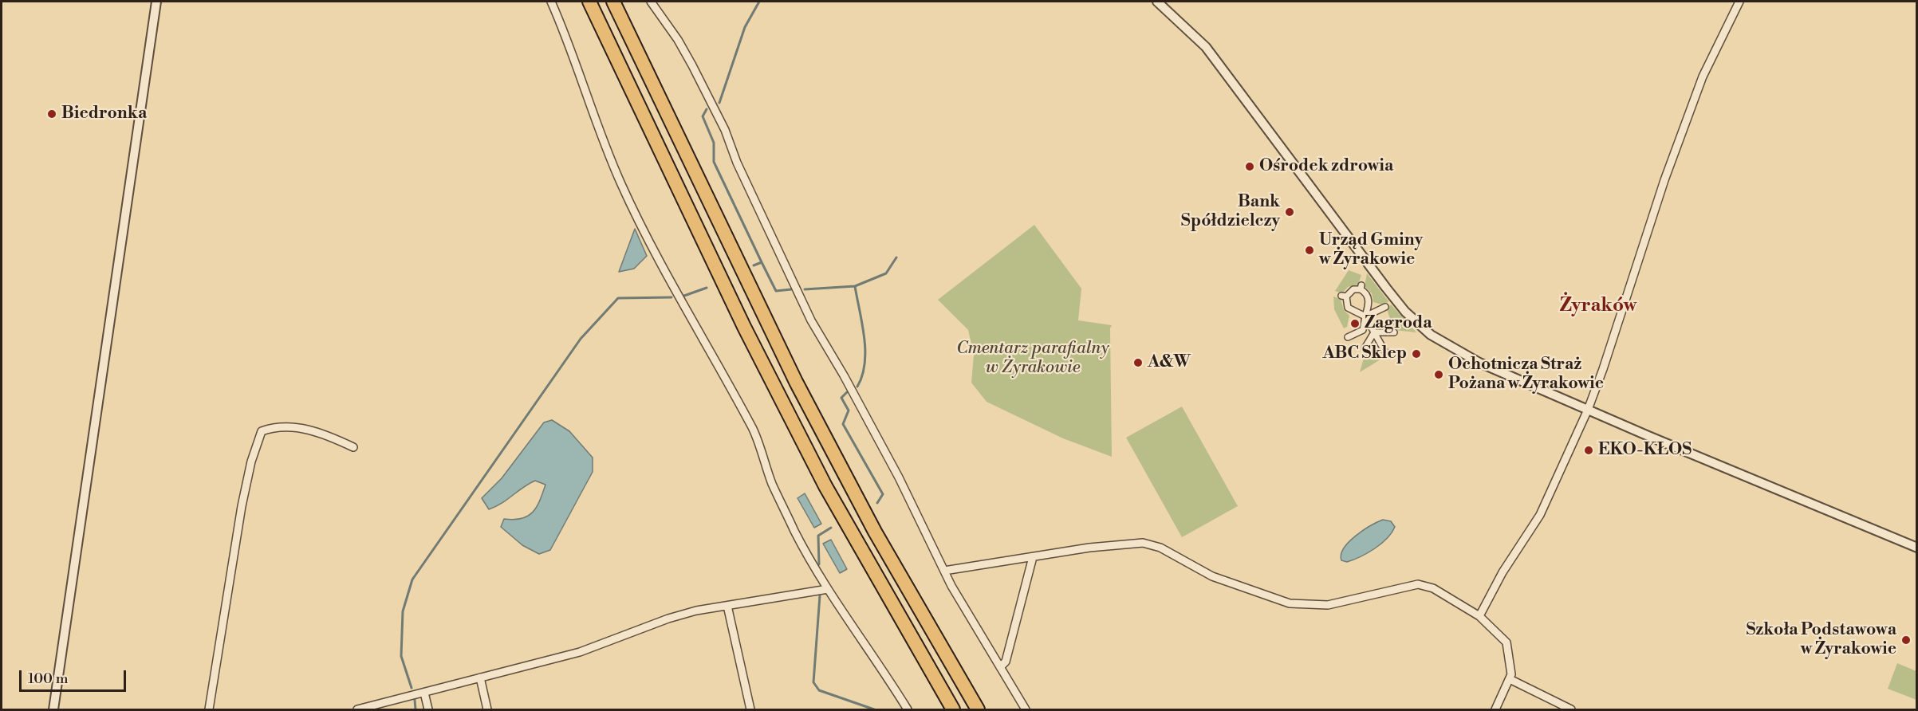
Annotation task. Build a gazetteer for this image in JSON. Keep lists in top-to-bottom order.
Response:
{
  "districts": ["Żyraków"],
  "parks": ["Cmentarz parafialny w Żyrakowie"],
  "places": [
    "Biedronka",
    "Ośrodek zdrowia",
    "Bank Spółdzielczy",
    "Urząd Gminy w Żyrakowie",
    "Zagroda",
    "ABC Sklep",
    "A&W",
    "Ochotnicza Straż Pożana w Żyrakowie",
    "EKO-KŁOS",
    "Szkoła Podstawowa w Żyrakowie"
  ],
  "scale_bar": "100 m"
}
